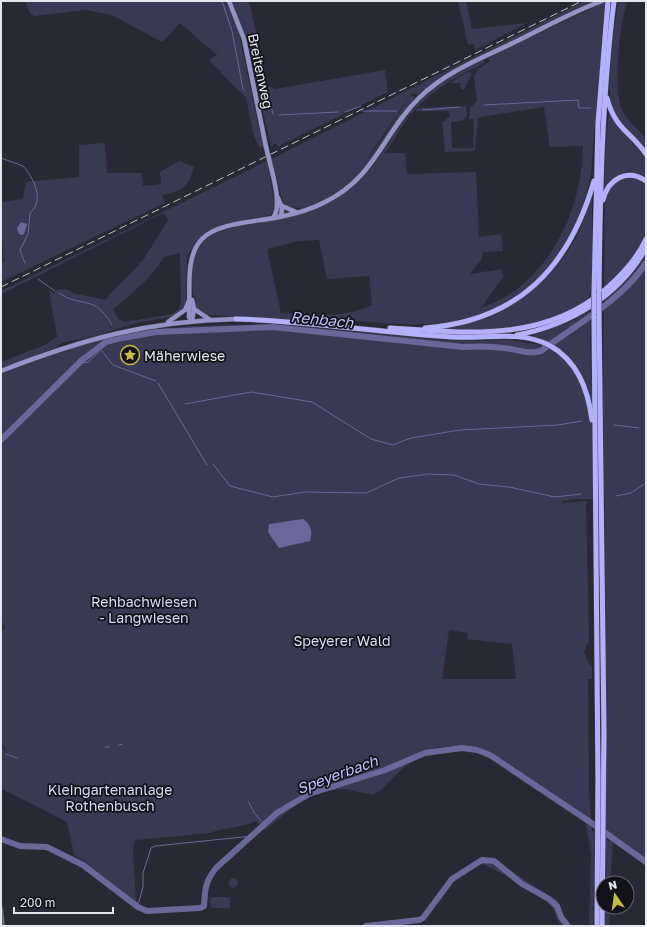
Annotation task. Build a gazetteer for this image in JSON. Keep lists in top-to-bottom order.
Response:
{
  "streets": {
    "main road": ["Breitenweg"]
  },
  "water": ["Rehbach", "Speyerbach"],
  "parks": ["Rehbachwiesen - Langwiesen", "Speyerer Wald", "Kleingartenanlage Rothenbusch"],
  "places": {
    "place": ["Mäherwiese"]
  },
  "scale_bar": "200 m",
  "north": "top"
}
